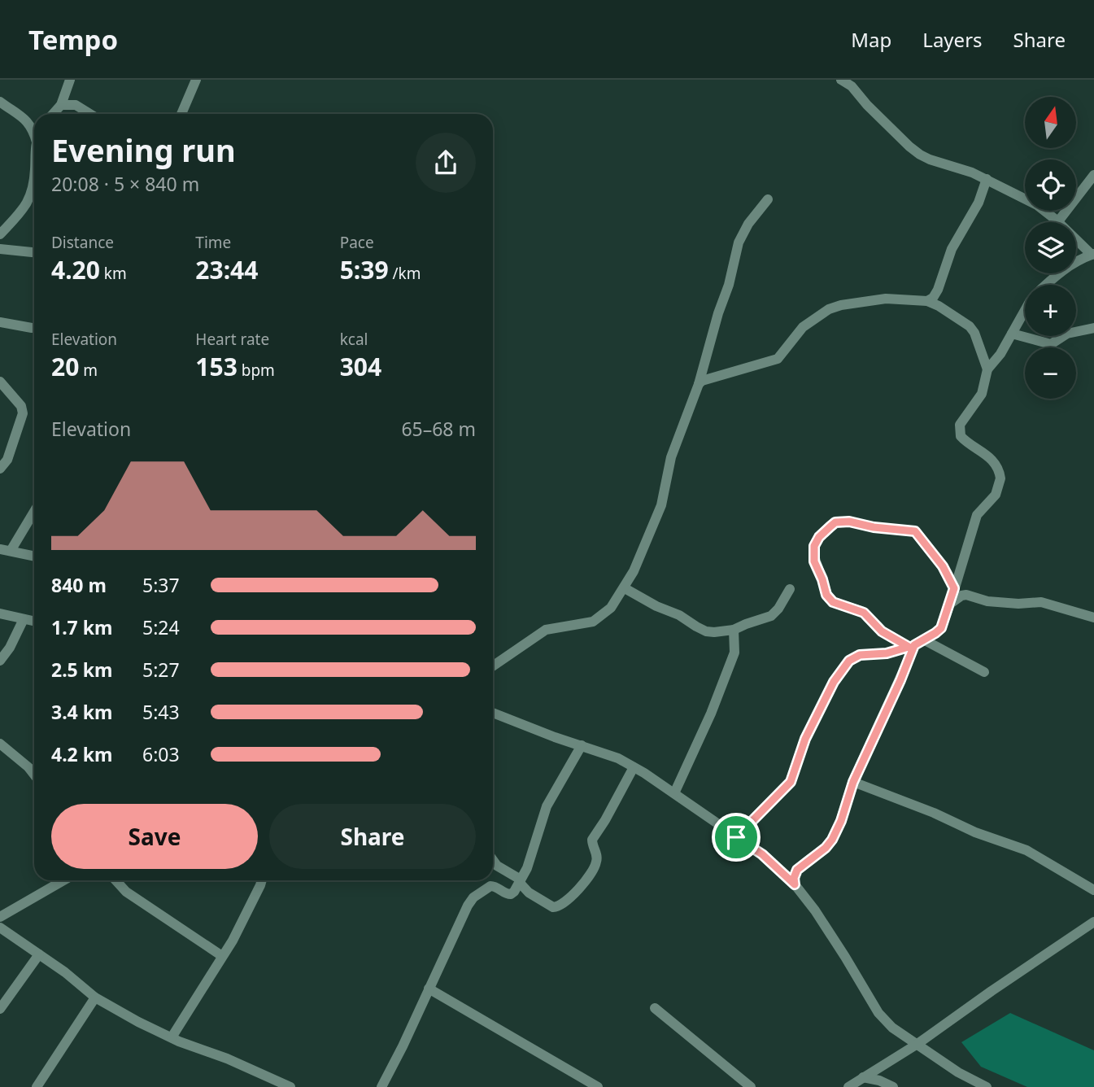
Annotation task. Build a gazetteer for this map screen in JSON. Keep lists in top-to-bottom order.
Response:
{
  "north": "top",
  "page": {
    "header": "Tempo",
    "nav": ["Map", "Layers", "Share"],
    "map_buttons": ["+", "−"],
    "heading": ["Evening run", "20:08 · 5 × 840 m"],
    "stats": [
      ["Distance", "4.20 km"],
      ["Time", "23:44"],
      ["Pace", "5:39 /km"],
      ["Elevation", "20 m"],
      ["Heart rate", "153 bpm"],
      ["kcal", "304"]
    ],
    "chart": ["Elevation", "65–68 m"],
    "list": [
      {
        "name": "840 m",
        "note": "5:37"
      },
      {
        "name": "1.7 km",
        "note": "5:24"
      },
      {
        "name": "2.5 km",
        "note": "5:27"
      },
      {
        "name": "3.4 km",
        "note": "5:43"
      },
      {
        "name": "4.2 km",
        "note": "6:03"
      }
    ],
    "buttons": ["Save", "Share"]
  }
}
